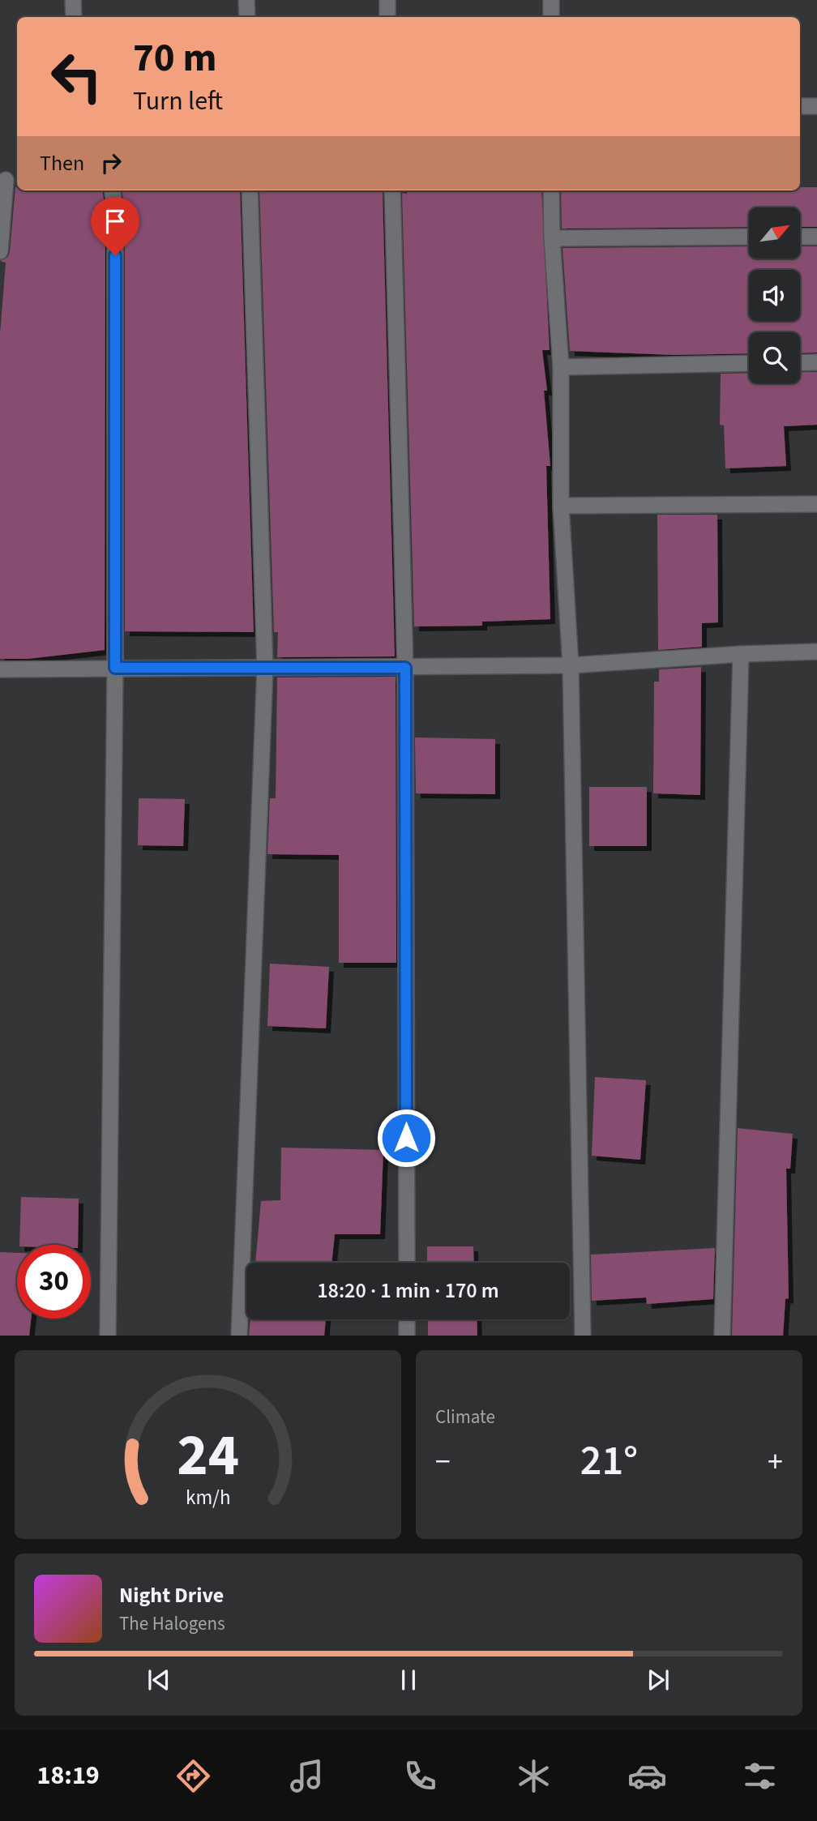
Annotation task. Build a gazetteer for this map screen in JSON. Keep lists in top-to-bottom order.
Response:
{
  "north": "top right",
  "page": {
    "turn": ["70 m", "Turn left"],
    "then": "Then",
    "limit": "30",
    "trip": "18:20 · 1 min · 170 m",
    "tile": "Climate",
    "heat": ["−", "21°", "+"],
    "song": ["Night Drive", "The Halogens"],
    "tabs": "18:19",
    "gauge": ["24", "km/h"]
  }
}
